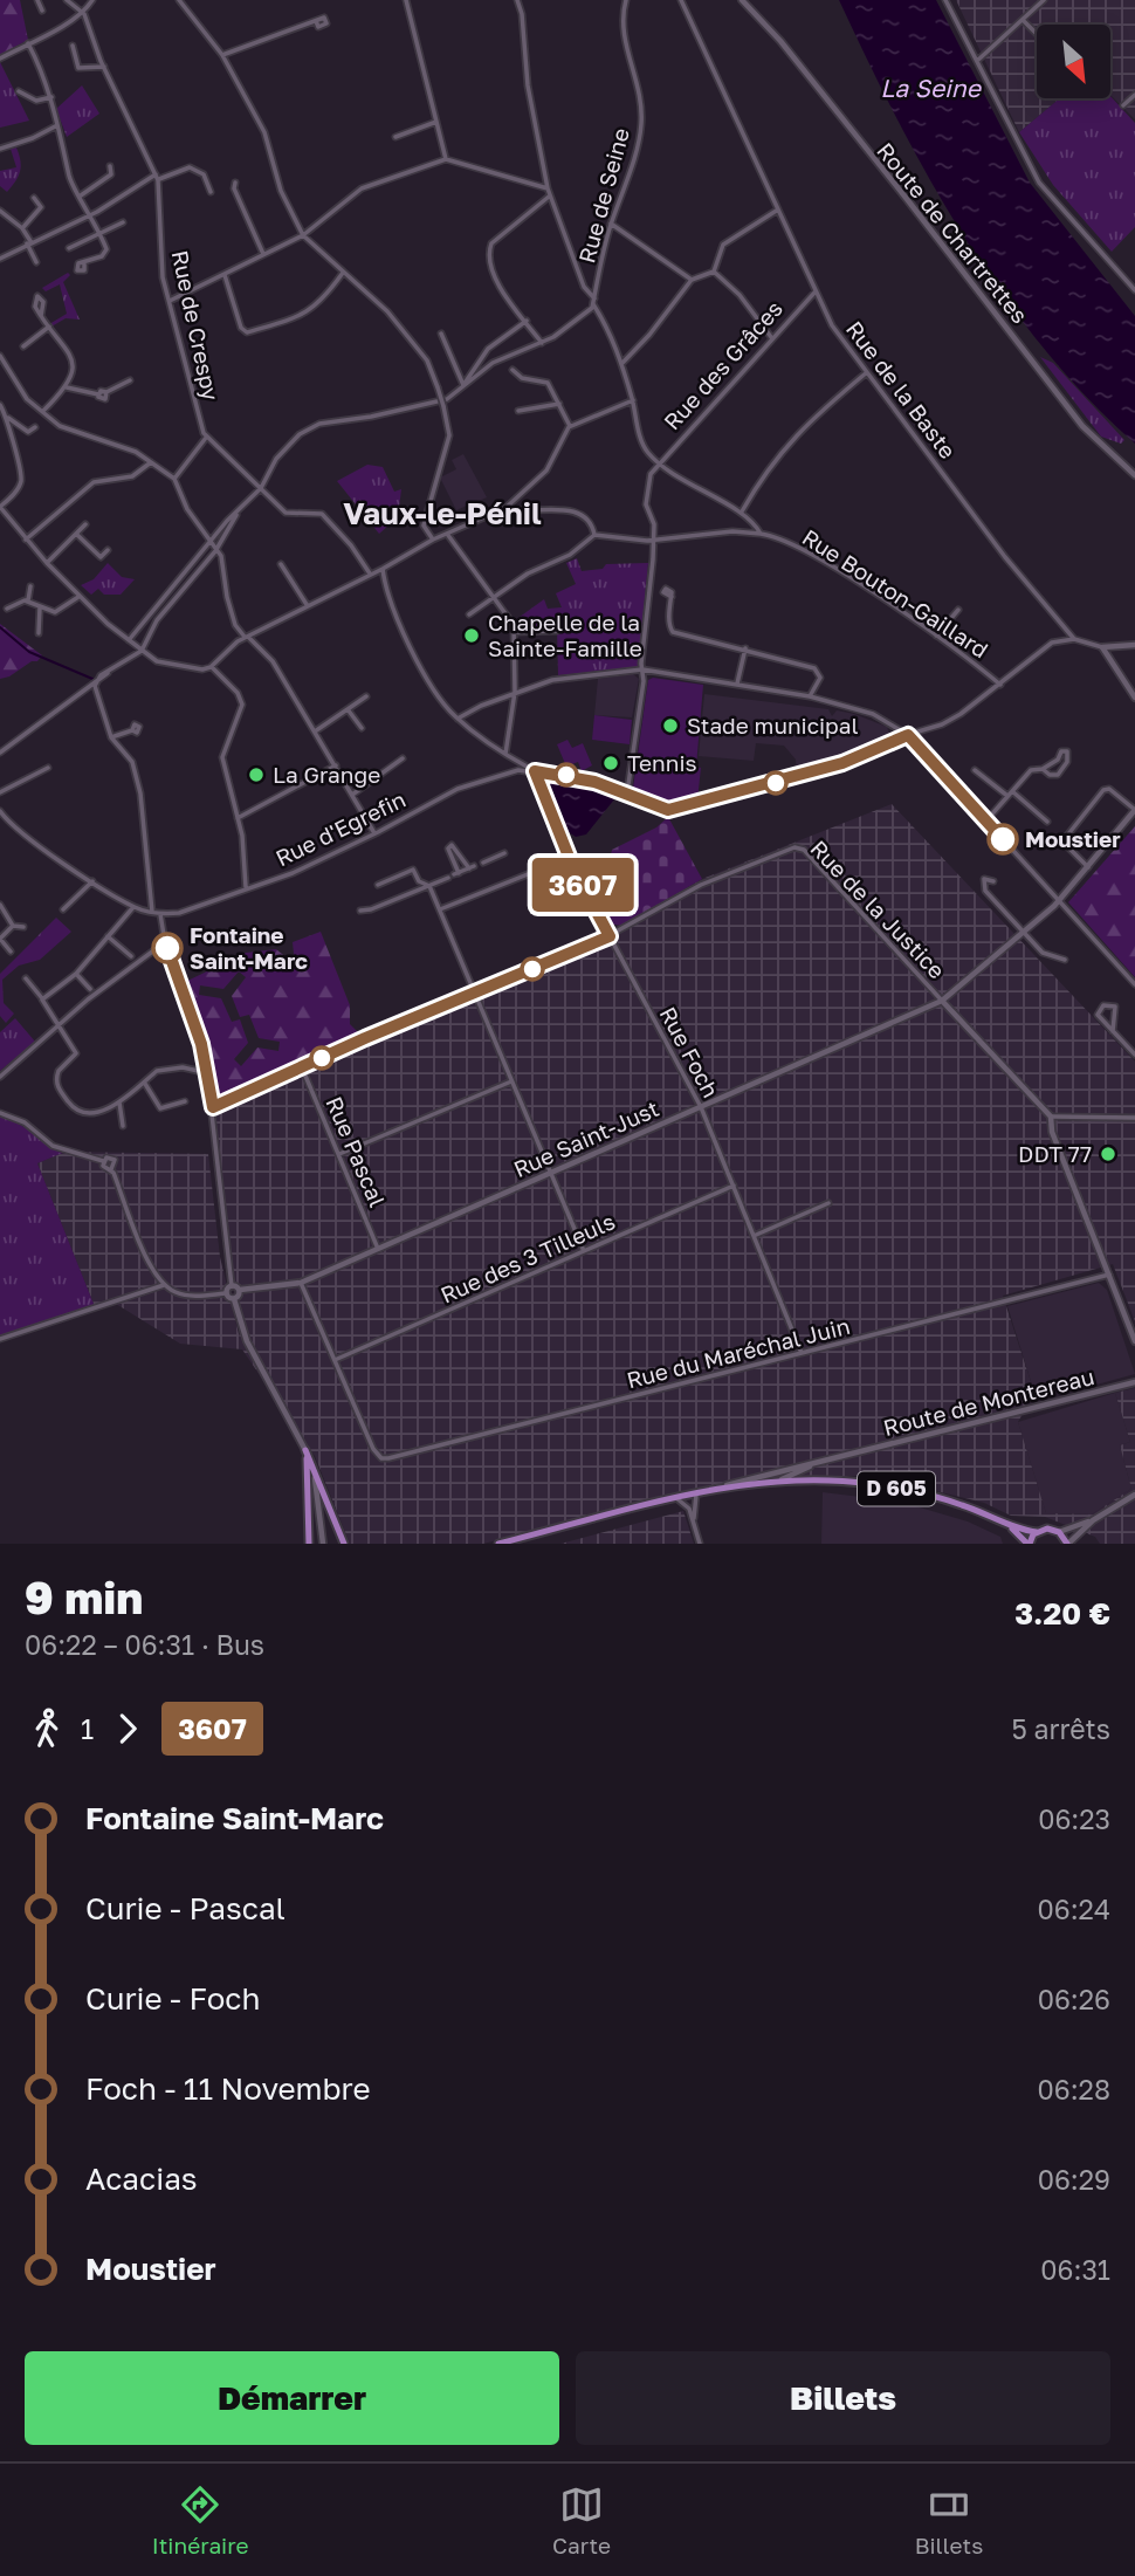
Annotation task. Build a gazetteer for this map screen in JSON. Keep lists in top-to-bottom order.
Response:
{
  "streets": {
    "main road": ["D 605"],
    "street": [
      "Rue de Seine",
      "Route de Chartrettes",
      "Rue de Crespy",
      "Rue des Grâces",
      "Rue de la Baste",
      "Rue Bouton-Gaillard",
      "Rue d'Egrefin",
      "Rue de la Justice",
      "Rue Foch",
      "Rue Saint-Just",
      "Rue Pascal",
      "Rue des 3 Tilleuls",
      "Rue du Maréchal Juin",
      "Route de Montereau"
    ]
  },
  "crossings": [
    ["Rue des Grâces", "Rue de la Baste"],
    ["Rue des Grâces", "Rue Bouton-Gaillard"],
    ["Rue d'Egrefin", "Rue Foch"],
    ["Rue de la Justice", "Rue Foch"],
    ["Rue de la Justice", "Rue Saint-Just"],
    ["Rue Foch", "Rue Saint-Just"],
    ["Rue Foch", "Rue des 3 Tilleuls"],
    ["Rue Foch", "Rue du Maréchal Juin"],
    ["Rue Saint-Just", "Rue Pascal"],
    ["Rue des 3 Tilleuls", "Rue du Maréchal Juin"],
    ["Route de Montereau", "D 605"]
  ],
  "districts": ["Vaux-le-Pénil"],
  "water": ["La Seine"],
  "places": [
    "Chapelle de la Sainte-Famille",
    "Stade municipal",
    "Tennis",
    "La Grange",
    "Moustier",
    "Fontaine Saint-Marc",
    "DDT 77"
  ],
  "lines": ["bus line 3607"],
  "north": "bottom right",
  "page": {
    "on_map": "3607",
    "heading": ["9 min", "06:22 – 06:31 · Bus", "3.20 €"],
    "legs": ["1", "3607", "5 arrêts"],
    "list": [
      {
        "name": "Fontaine Saint-Marc",
        "value": "06:23"
      },
      {
        "name": "Curie - Pascal",
        "value": "06:24"
      },
      {
        "name": "Curie - Foch",
        "value": "06:26"
      },
      {
        "name": "Foch - 11 Novembre",
        "value": "06:28"
      },
      {
        "name": "Acacias",
        "value": "06:29"
      },
      {
        "name": "Moustier",
        "value": "06:31"
      }
    ],
    "buttons": ["Démarrer", "Billets"],
    "tabs": ["Itinéraire", "Carte", "Billets"]
  }
}
